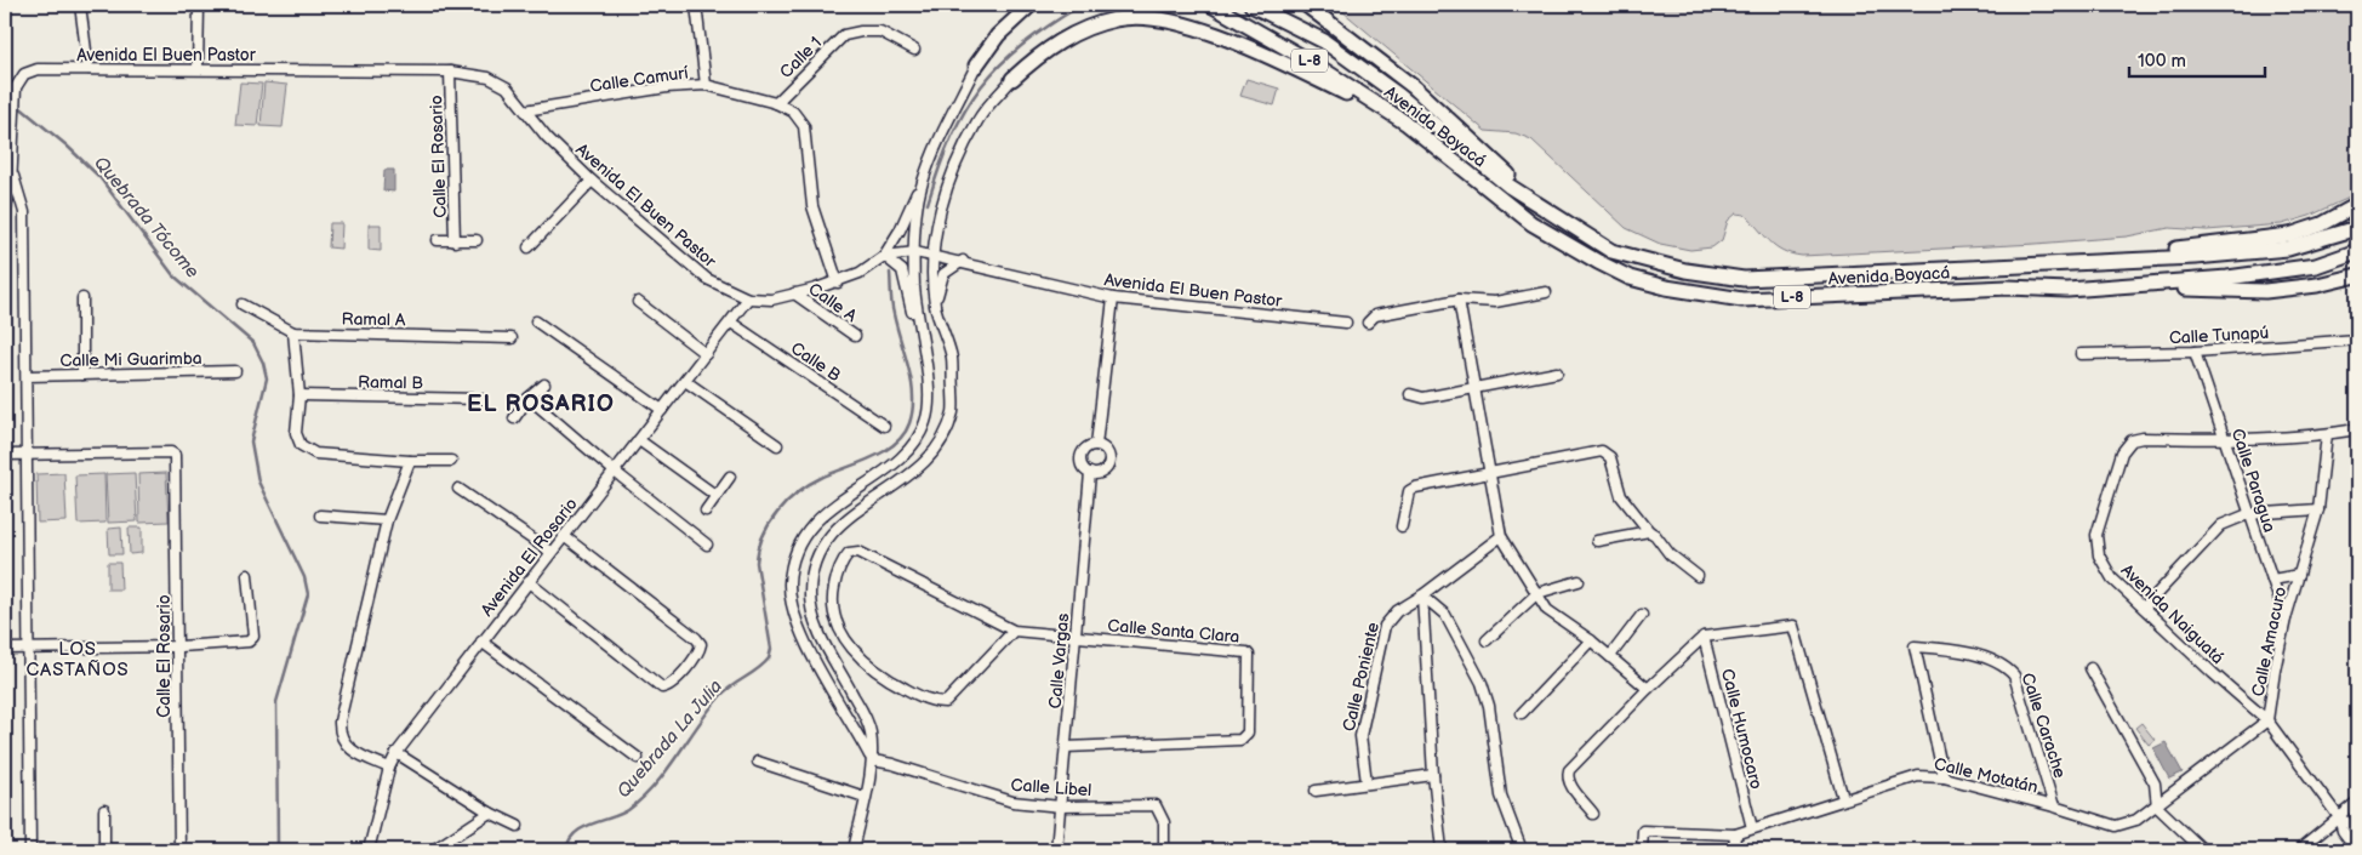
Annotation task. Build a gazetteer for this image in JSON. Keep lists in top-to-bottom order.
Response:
{
  "streets": {
    "highway": ["L-8", "Avenida Boyacá"],
    "street": [
      "Avenida El Buen Pastor",
      "Calle 1",
      "Calle Camurí",
      "Calle El Rosario",
      "Calle A",
      "Ramal A",
      "Calle Tunapú",
      "Calle Mi Guarimba",
      "Calle B",
      "Ramal B",
      "Calle Paragua",
      "Avenida El Rosario",
      "Avenida Naiguatá",
      "Calle Santa Clara",
      "Calle Amacuro",
      "Calle Vargas",
      "Calle Poniente",
      "Calle Carache",
      "Calle Humocaro",
      "Calle Motatán",
      "Calle Libel"
    ]
  },
  "crossings": [
    ["Avenida El Buen Pastor", "Calle Camurí"],
    ["Avenida El Buen Pastor", "Calle El Rosario"],
    ["Avenida El Buen Pastor", "Calle A"],
    ["Avenida El Buen Pastor", "Avenida El Rosario"],
    ["Avenida El Buen Pastor", "Calle Vargas"],
    ["Calle 1", "Calle Camurí"],
    ["Calle Tunapú", "Calle Paragua"],
    ["Calle B", "Avenida El Rosario"],
    ["Calle Paragua", "Avenida Naiguatá"],
    ["Calle Paragua", "Calle Amacuro"],
    ["Avenida Naiguatá", "Calle Amacuro"],
    ["Calle Santa Clara", "Calle Vargas"],
    ["Calle Amacuro", "Calle Motatán"],
    ["Calle Vargas", "Calle Libel"],
    ["Calle Carache", "Calle Motatán"],
    ["Calle Humocaro", "Calle Motatán"]
  ],
  "districts": ["EL ROSARIO", "LOS CASTAÑOS"],
  "water": ["Quebrada Tócome", "Quebrada La Julia"],
  "scale_bar": "100 m"
}
